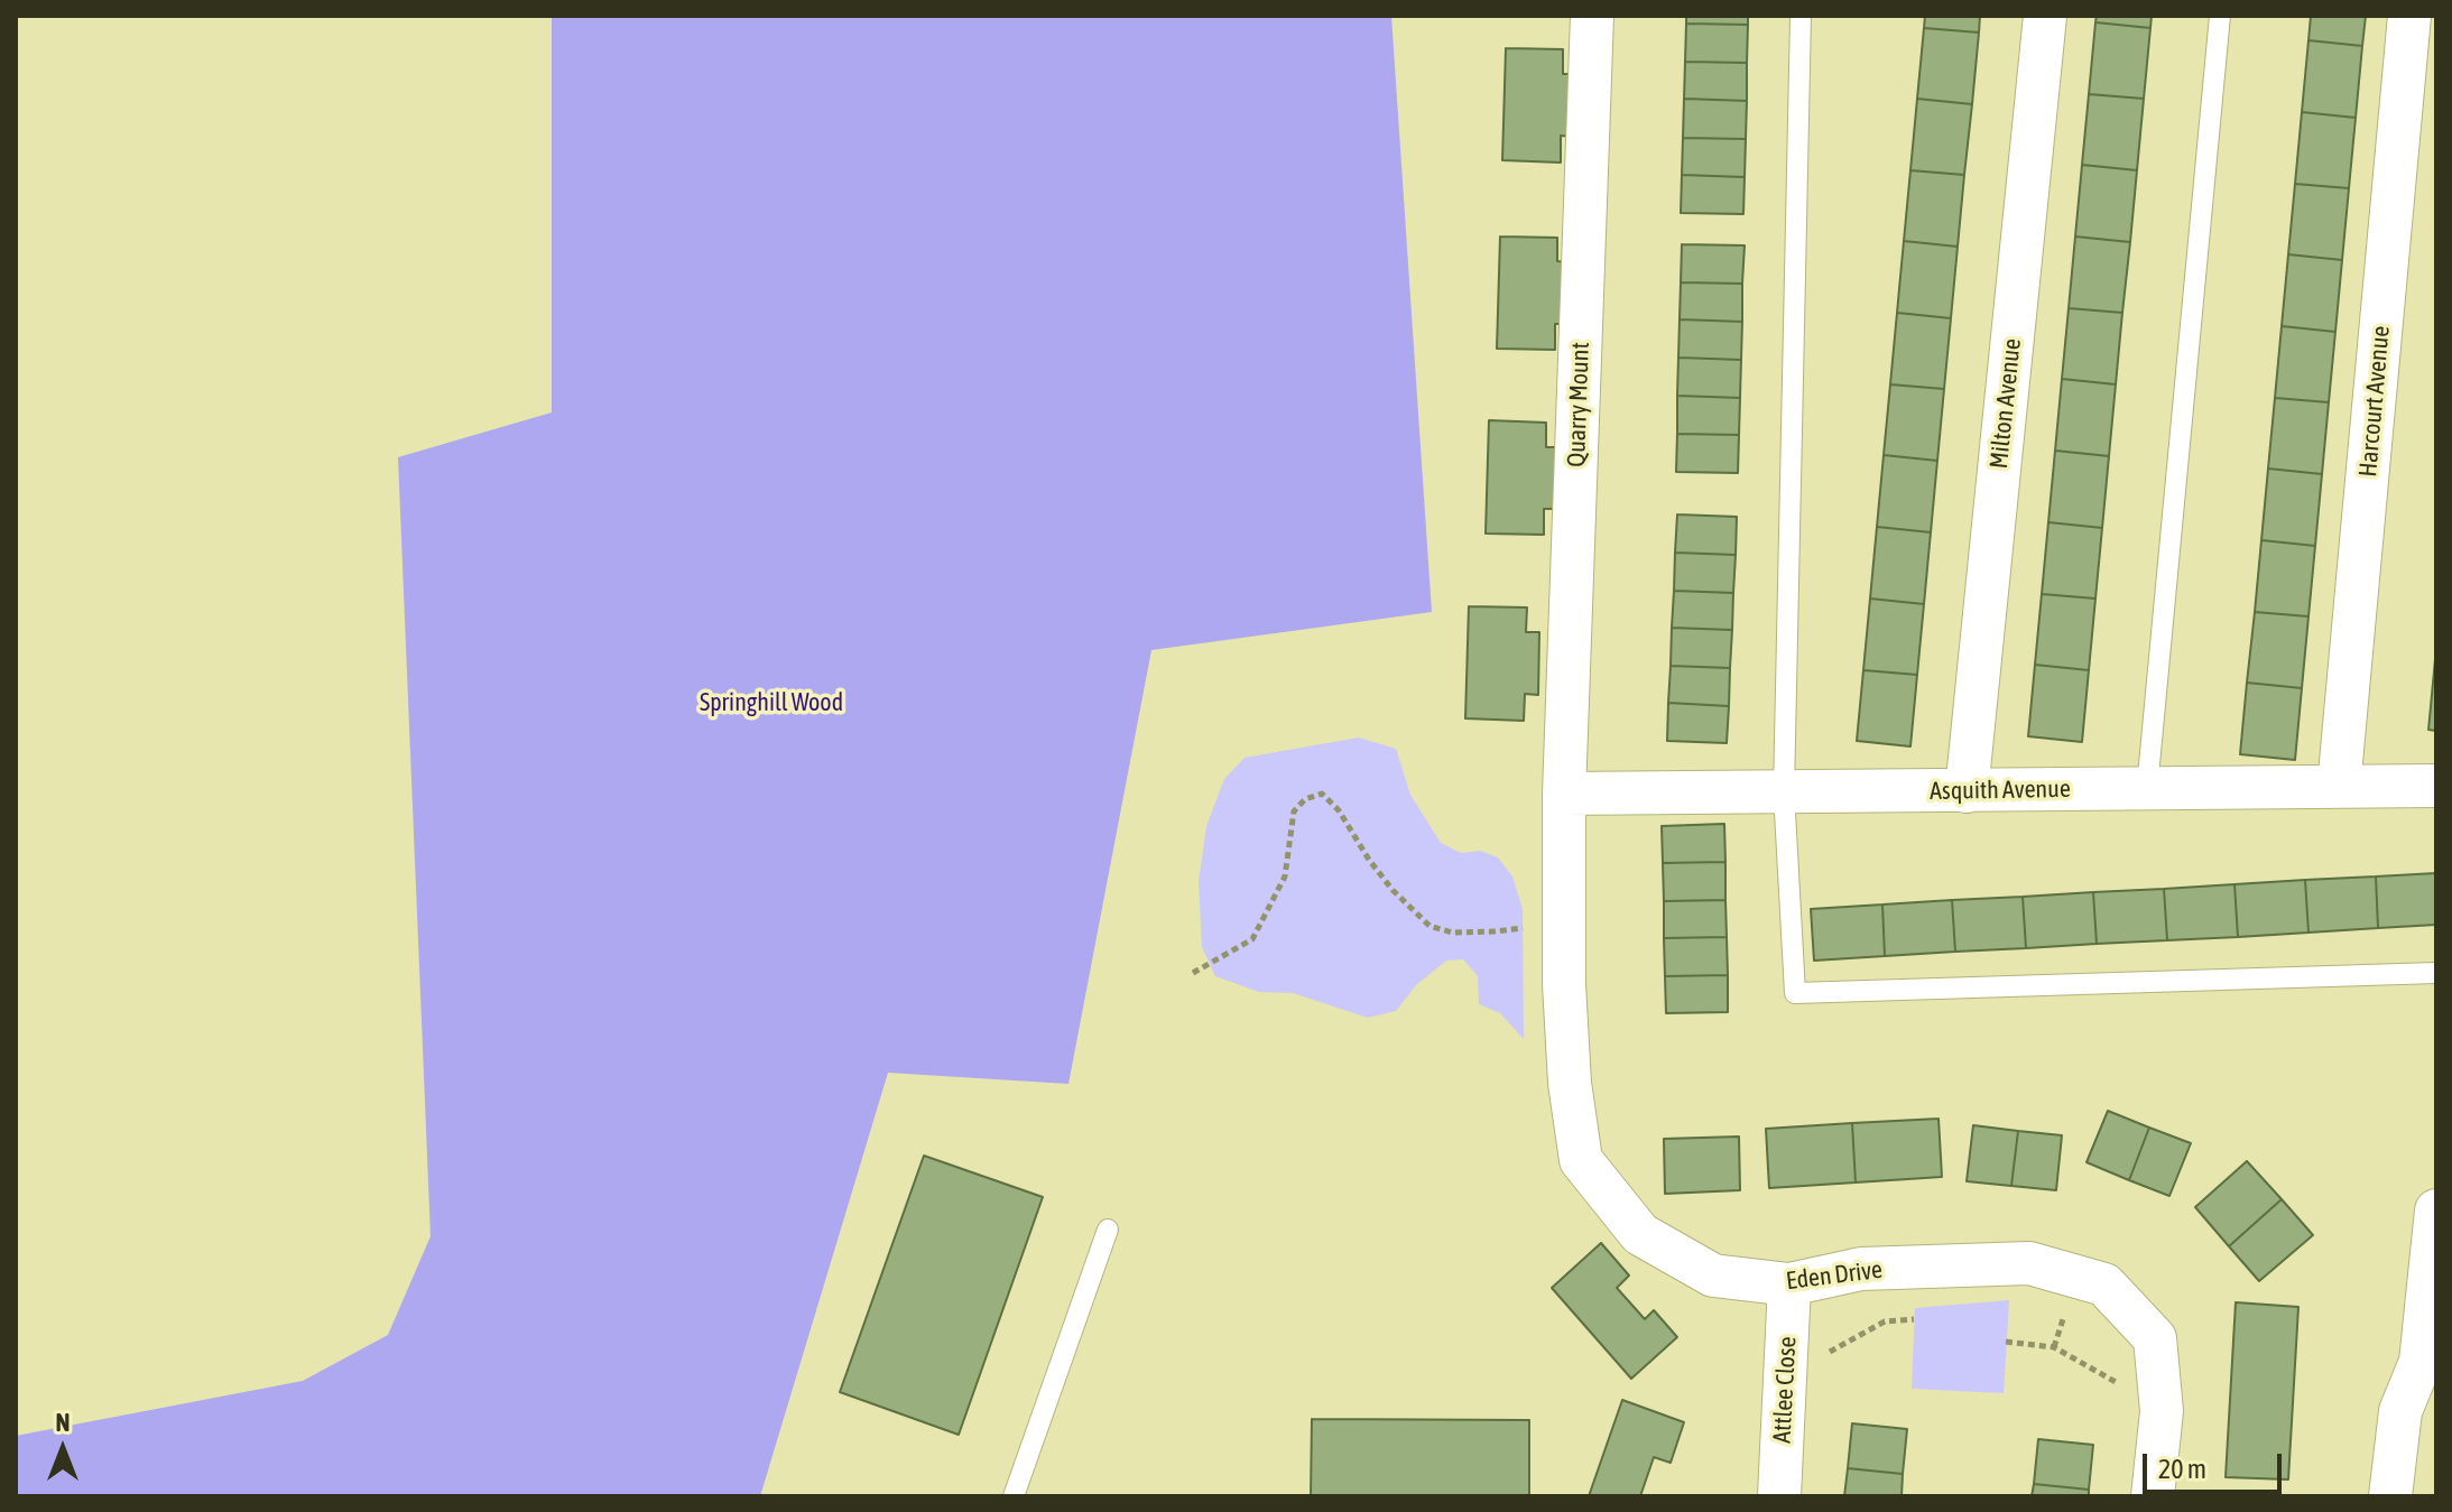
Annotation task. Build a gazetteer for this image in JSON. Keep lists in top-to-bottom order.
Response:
{
  "streets": {
    "street": [
      "Harcourt Avenue",
      "Milton Avenue",
      "Quarry Mount",
      "Asquith Avenue",
      "Eden Drive",
      "Attlee Close"
    ]
  },
  "crossings": [
    ["Harcourt Avenue", "Asquith Avenue"],
    ["Milton Avenue", "Asquith Avenue"],
    ["Quarry Mount", "Asquith Avenue"],
    ["Quarry Mount", "Eden Drive"],
    ["Asquith Avenue", "Eden Drive"],
    ["Eden Drive", "Attlee Close"]
  ],
  "parks": ["Springhill Wood"],
  "scale_bar": "20 m",
  "north": "top"
}
